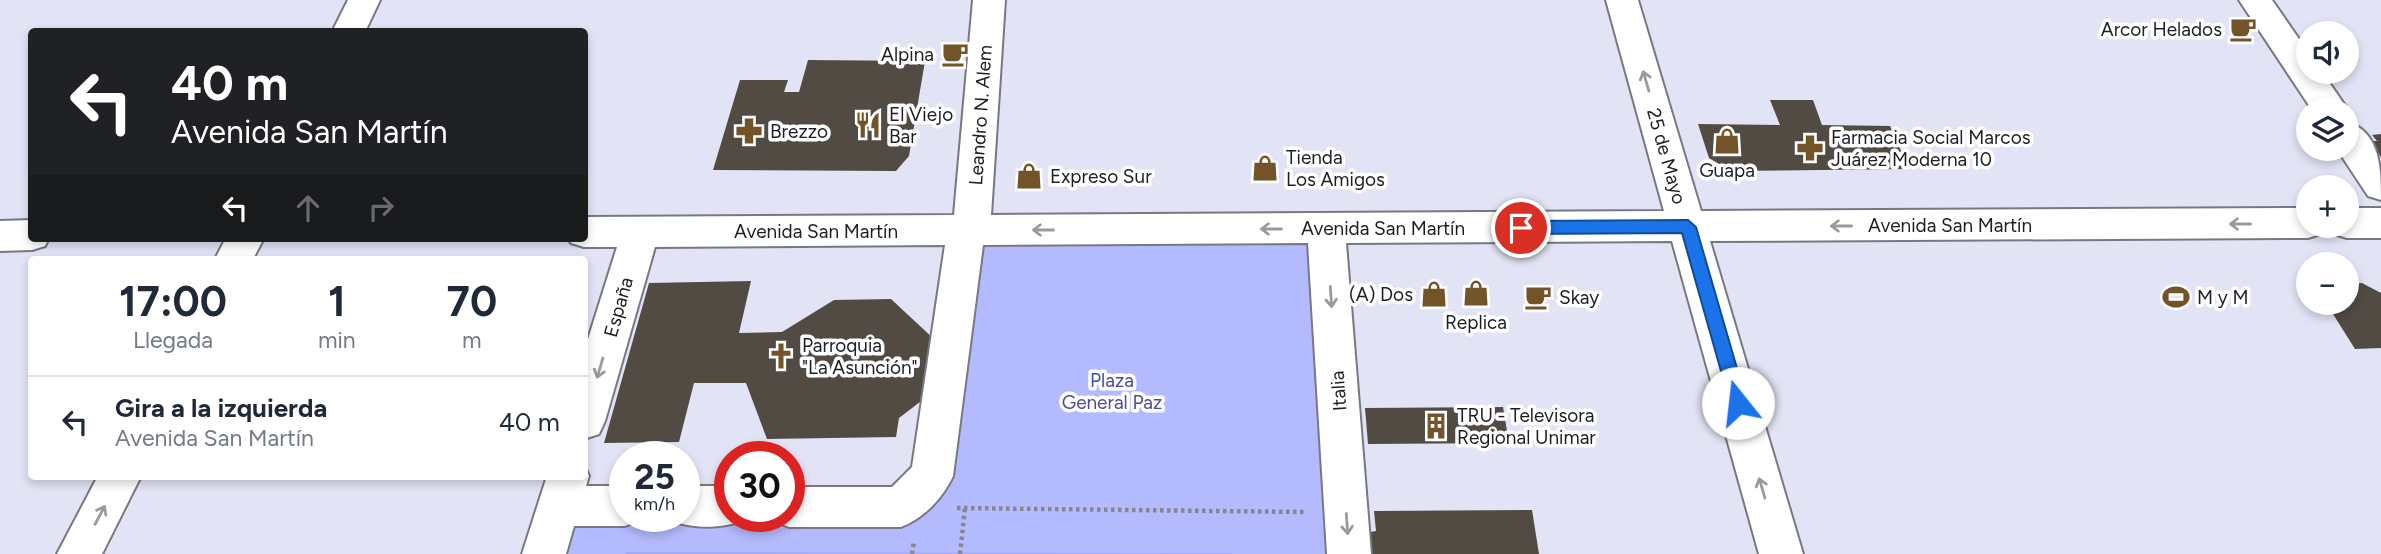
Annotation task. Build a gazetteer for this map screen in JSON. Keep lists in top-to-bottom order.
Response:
{
  "streets": {
    "street": [
      "Leandro N. Alem",
      "25 de Mayo",
      "Avenida San Martín",
      "España",
      "Italia"
    ]
  },
  "crossings": [
    ["Leandro N. Alem", "Avenida San Martín"],
    ["25 de Mayo", "Avenida San Martín"],
    ["Avenida San Martín", "España"],
    ["Avenida San Martín", "Italia"]
  ],
  "one_way": [
    "25 de Mayo",
    "Avenida San Martín",
    "España",
    "Italia"
  ],
  "parks": ["Plaza General Paz"],
  "places": {
    "cafe": ["Arcor Helados", "Alpina", "Skay"],
    "restaurant": ["El Viejo Bar"],
    "pharmacy": ["Brezzo", "Farmacia Social Marcos Juárez Moderna 10"],
    "shop": [
      "Guapa",
      "Tienda Los Amigos",
      "Expreso Sur",
      "Replica",
      "(A) Dos"
    ],
    "sports": ["M y M"],
    "church": ["Parroquia \"La Asunción\""],
    "building": ["TRU - Televisora Regional Unimar"]
  },
  "page": {
    "map_buttons": ["+", "−"],
    "turn": ["40 m", "Avenida San Martín"],
    "eta": [
      "17:00",
      "Llegada",
      "1",
      "min",
      "70",
      "m"
    ],
    "list": [
      {
        "name": "Gira a la izquierda",
        "note": "Avenida San Martín",
        "value": "40 m"
      }
    ],
    "speed": "25 km/h",
    "limit": "30"
  }
}
